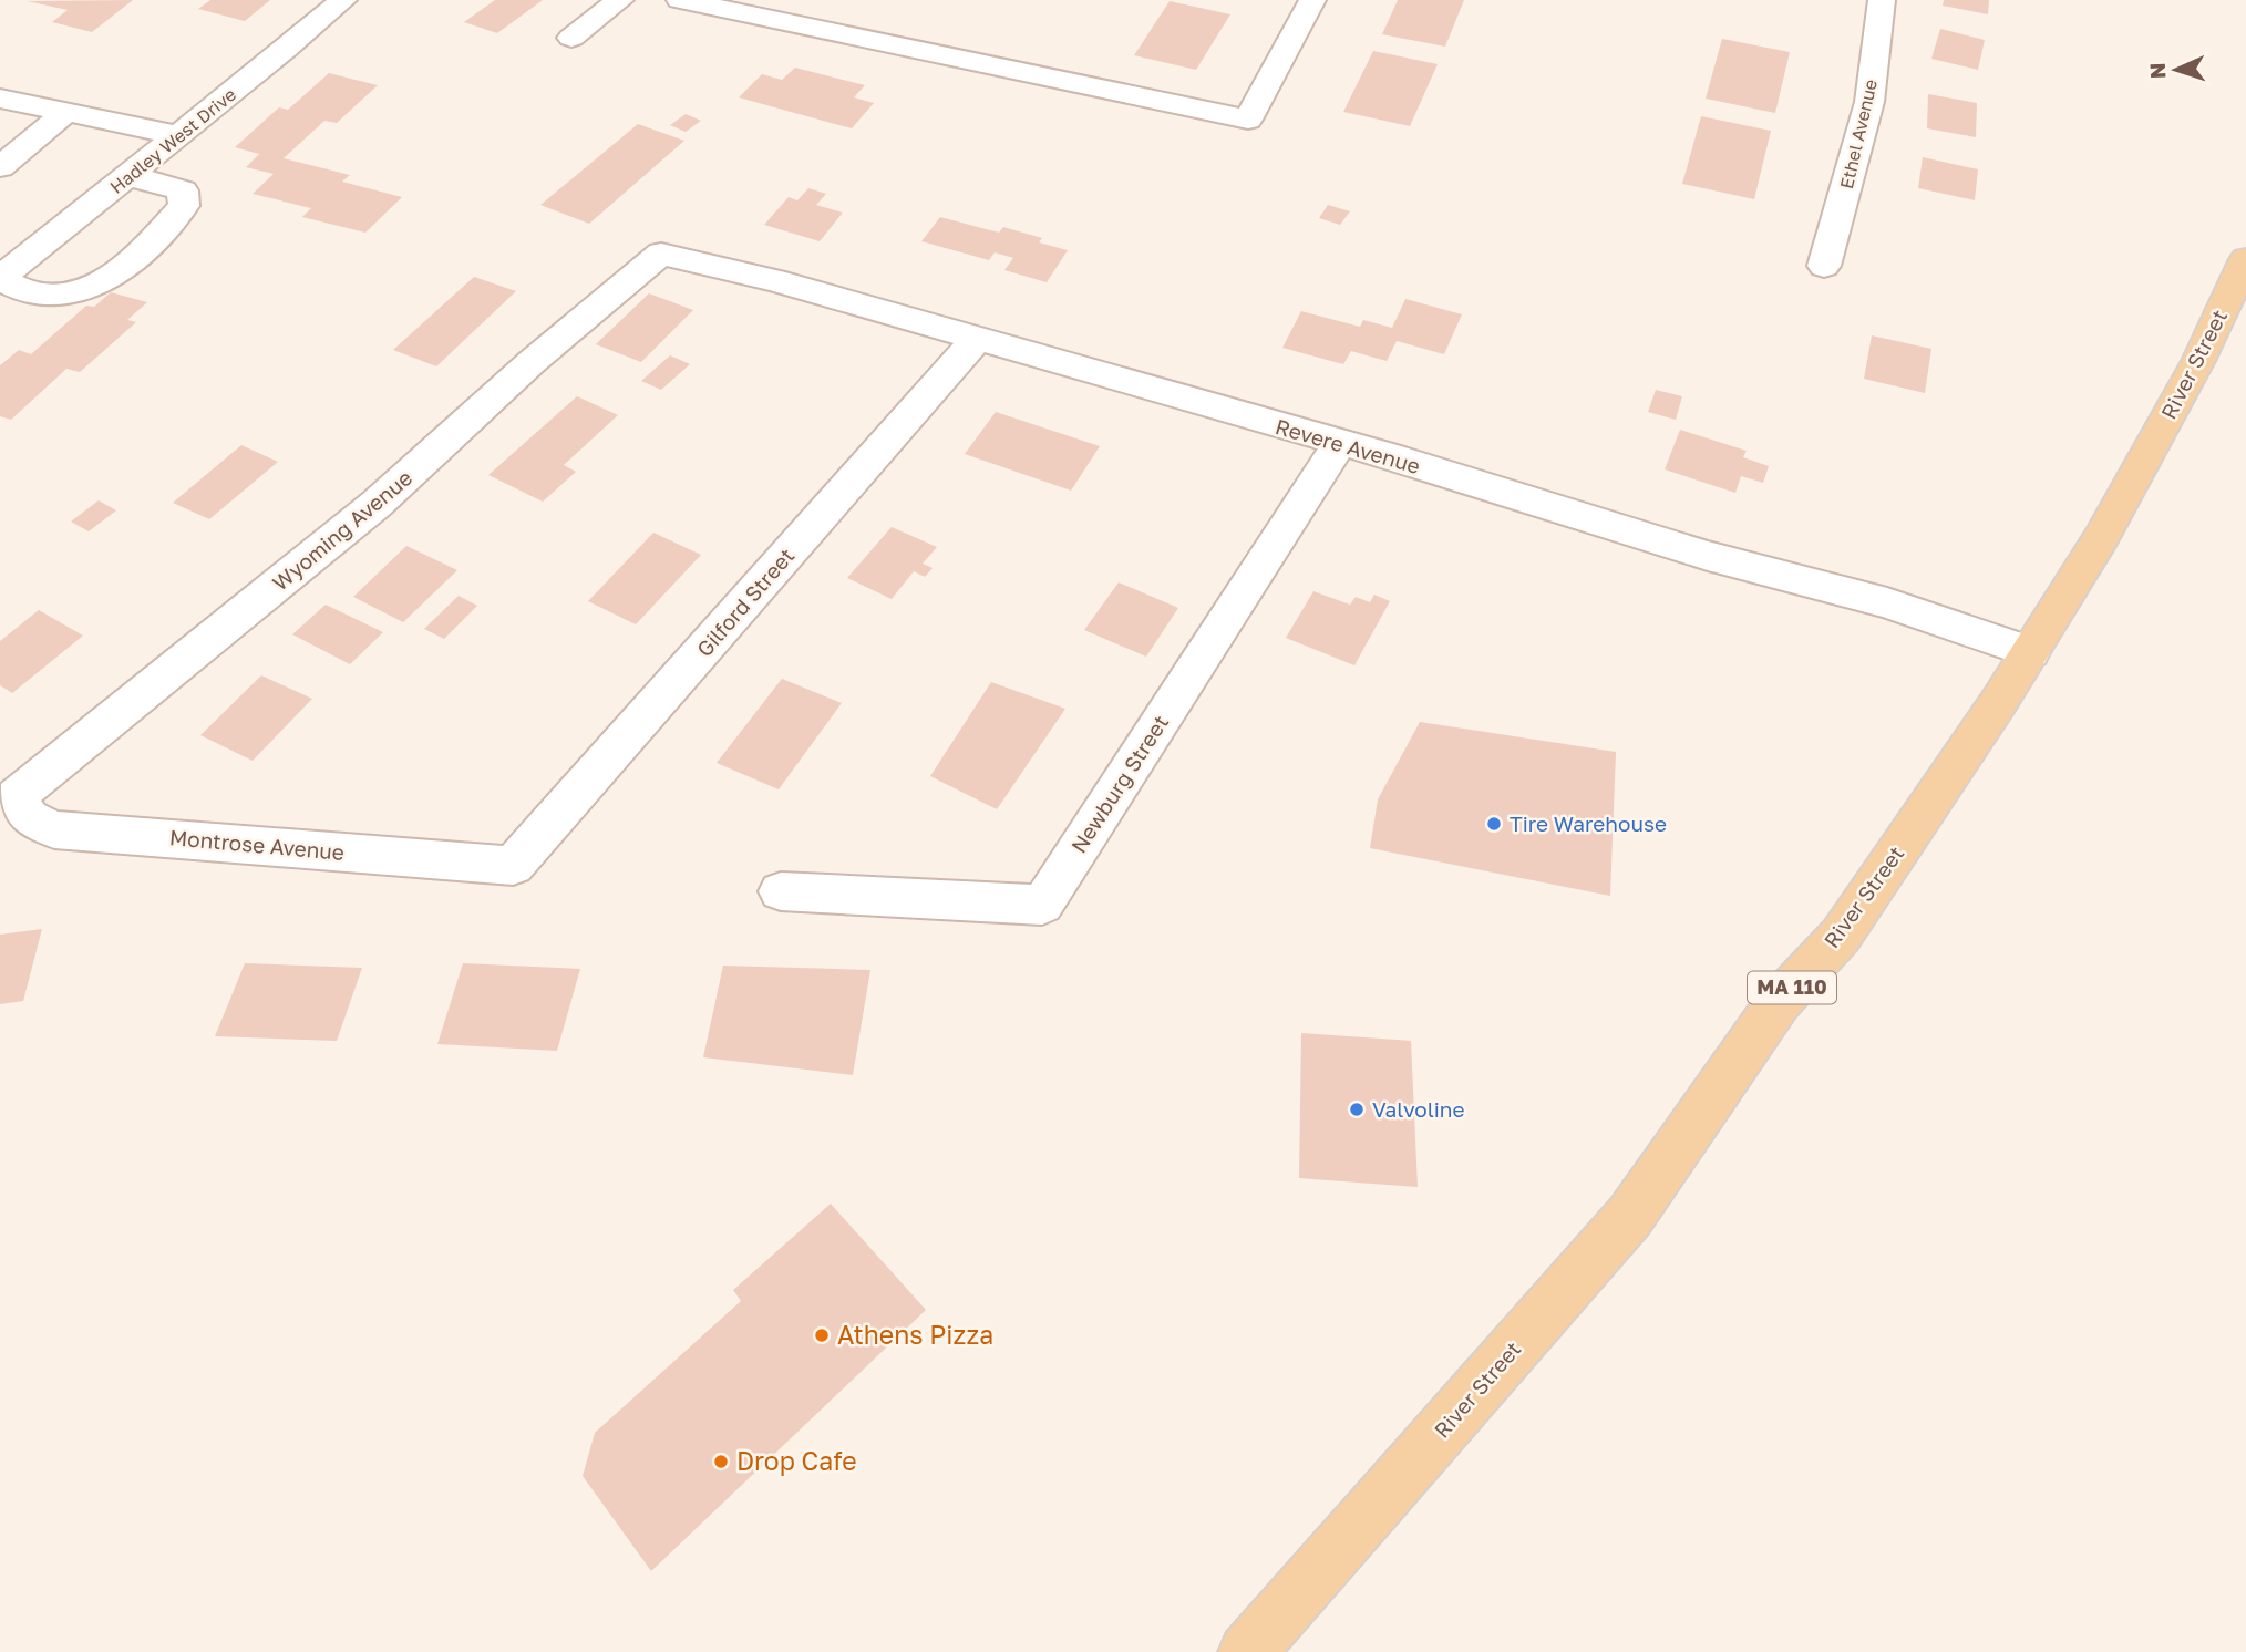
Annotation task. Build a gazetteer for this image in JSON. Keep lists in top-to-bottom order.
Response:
{
  "streets": {
    "main road": ["River Street", "MA 110"],
    "street": [
      "Ethel Avenue",
      "Hadley West Drive",
      "Revere Avenue",
      "Wyoming Avenue",
      "Gilford Street",
      "Newburg Street",
      "Montrose Avenue"
    ]
  },
  "crossings": [
    ["River Street", "Revere Avenue"],
    ["Revere Avenue", "Wyoming Avenue"],
    ["Revere Avenue", "Gilford Street"],
    ["Revere Avenue", "Newburg Street"],
    ["Wyoming Avenue", "Montrose Avenue"],
    ["Gilford Street", "Montrose Avenue"]
  ],
  "places": [
    "Tire Warehouse",
    "Valvoline",
    "Athens Pizza",
    "Drop Cafe"
  ],
  "north": "left"
}
